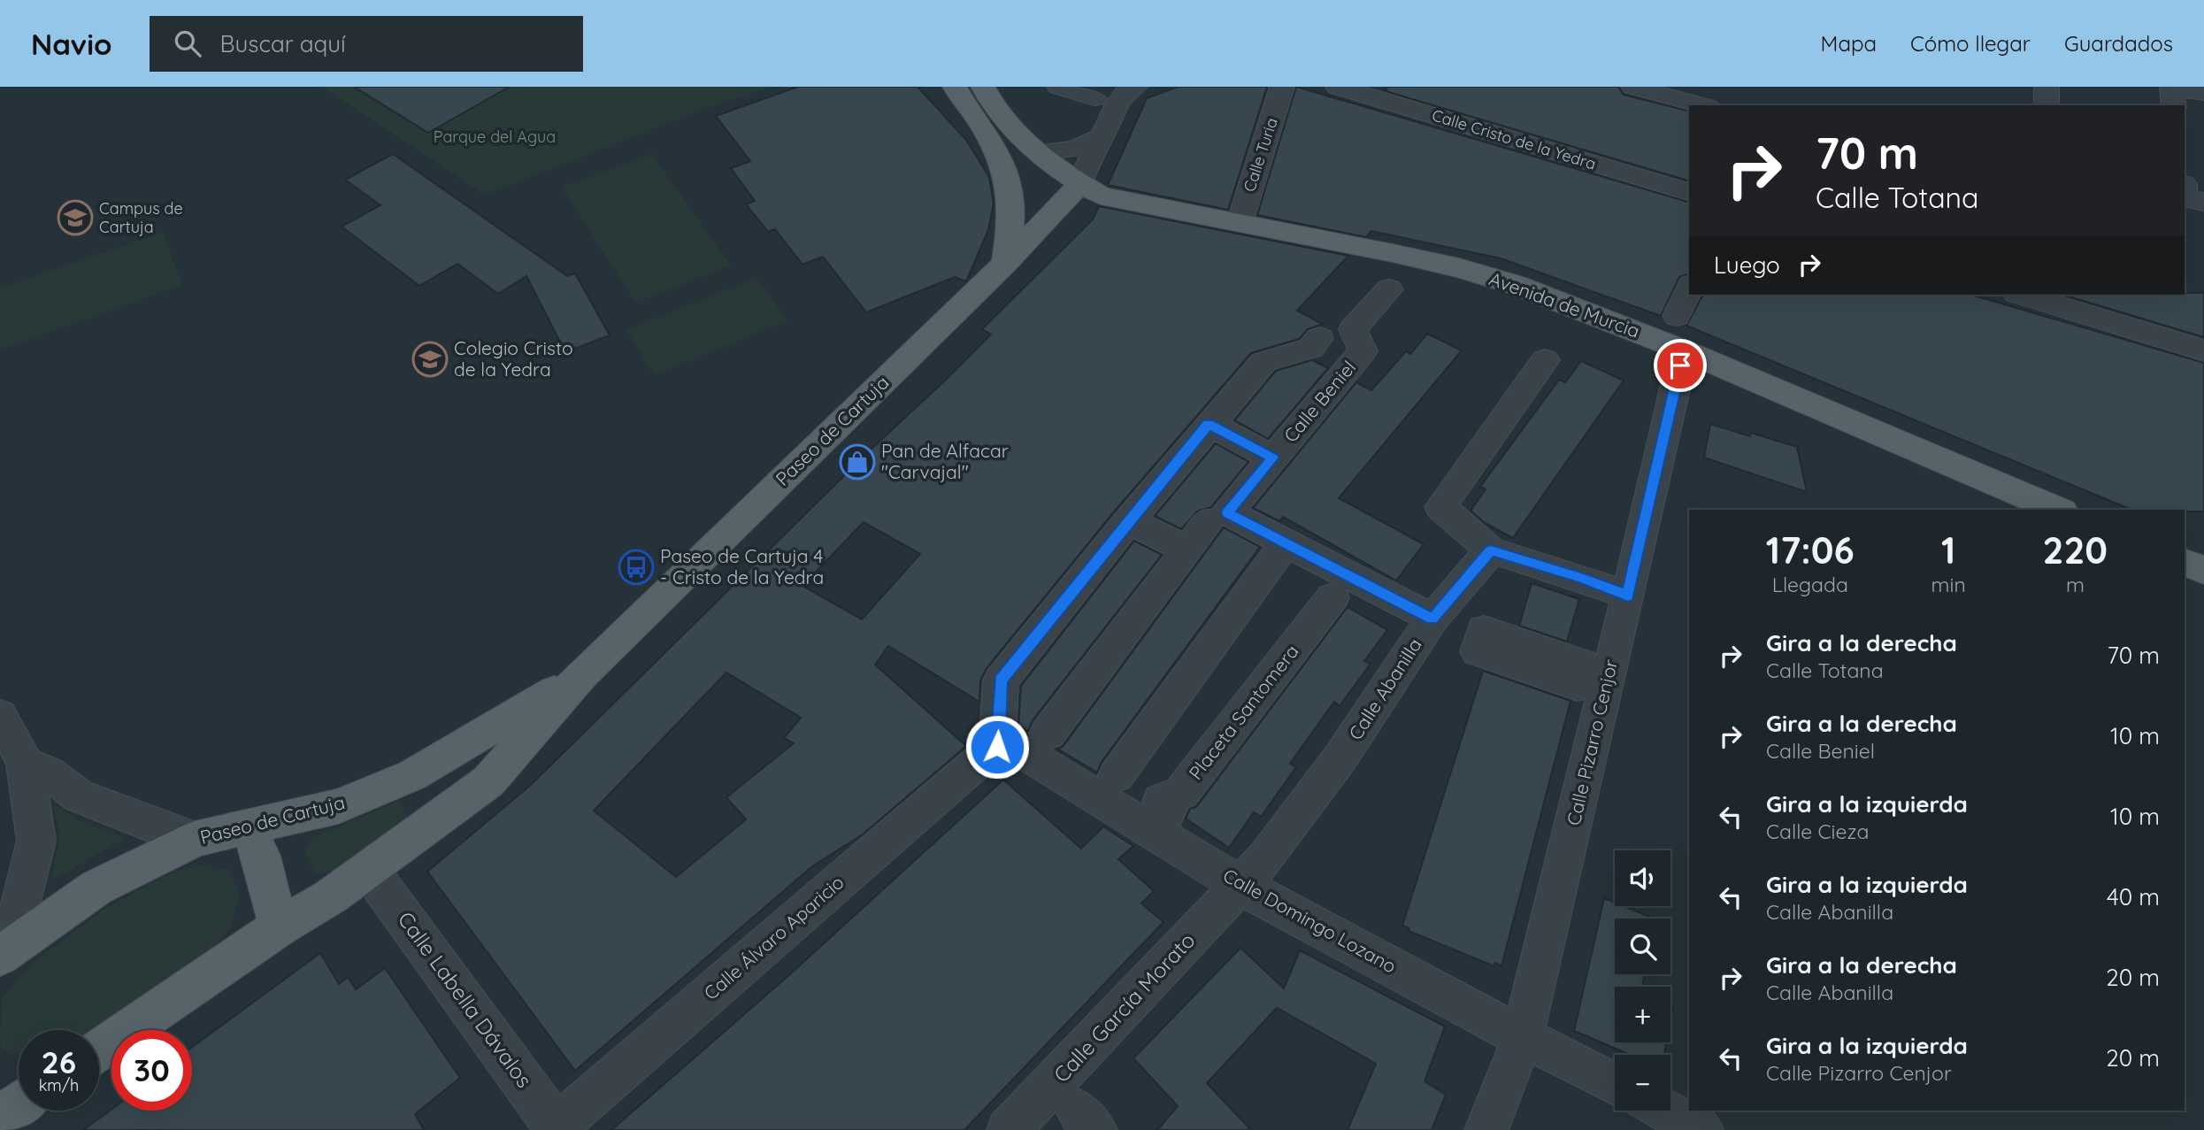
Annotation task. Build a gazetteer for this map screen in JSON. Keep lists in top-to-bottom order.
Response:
{
  "streets": {
    "main road": ["Avenida de Murcia", "Paseo de Cartuja"],
    "street": [
      "Calle Cristo de la Yedra",
      "Calle Turia",
      "Calle Beniel",
      "Calle Abanilla",
      "Placeta Santomera",
      "Calle Pizarro Cenjor",
      "Calle Domingo Lozano",
      "Calle Álvaro Aparicio",
      "Calle Labella Dávalos",
      "Calle García Morato"
    ]
  },
  "crossings": [
    ["Calle Turia", "Avenida de Murcia"],
    ["Avenida de Murcia", "Paseo de Cartuja"],
    ["Avenida de Murcia", "Calle Pizarro Cenjor"],
    ["Paseo de Cartuja", "Calle Labella Dávalos"],
    ["Calle Abanilla", "Calle Domingo Lozano"],
    ["Calle Abanilla", "Calle García Morato"],
    ["Calle Pizarro Cenjor", "Calle Domingo Lozano"],
    ["Calle Domingo Lozano", "Calle Álvaro Aparicio"],
    ["Calle Domingo Lozano", "Calle García Morato"],
    ["Calle Álvaro Aparicio", "Calle Labella Dávalos"]
  ],
  "parks": ["Parque del Agua"],
  "places": {
    "school or university": ["Campus de Cartuja", "Colegio Cristo de la Yedra"],
    "shop": ["Pan de Alfacar \"Carvajal\""],
    "bus stop": ["Paseo de Cartuja 4 - Cristo de la Yedra"]
  },
  "page": {
    "header": "Navio",
    "search": "Buscar aquí",
    "nav": ["Mapa", "Cómo llegar", "Guardados"],
    "turn": ["70 m", "Calle Totana"],
    "then": "Luego",
    "eta": [
      "17:06",
      "Llegada",
      "1",
      "min",
      "220",
      "m"
    ],
    "list": [
      {
        "name": "Gira a la derecha",
        "note": "Calle Totana",
        "value": "70 m"
      },
      {
        "name": "Gira a la derecha",
        "note": "Calle Beniel",
        "value": "10 m"
      },
      {
        "name": "Gira a la izquierda",
        "note": "Calle Cieza",
        "value": "10 m"
      },
      {
        "name": "Gira a la izquierda",
        "note": "Calle Abanilla",
        "value": "40 m"
      },
      {
        "name": "Gira a la derecha",
        "note": "Calle Abanilla",
        "value": "20 m"
      },
      {
        "name": "Gira a la izquierda",
        "note": "Calle Pizarro Cenjor",
        "value": "20 m"
      }
    ],
    "map_buttons": ["+", "−"],
    "speed": "26 km/h",
    "limit": "30"
  }
}
